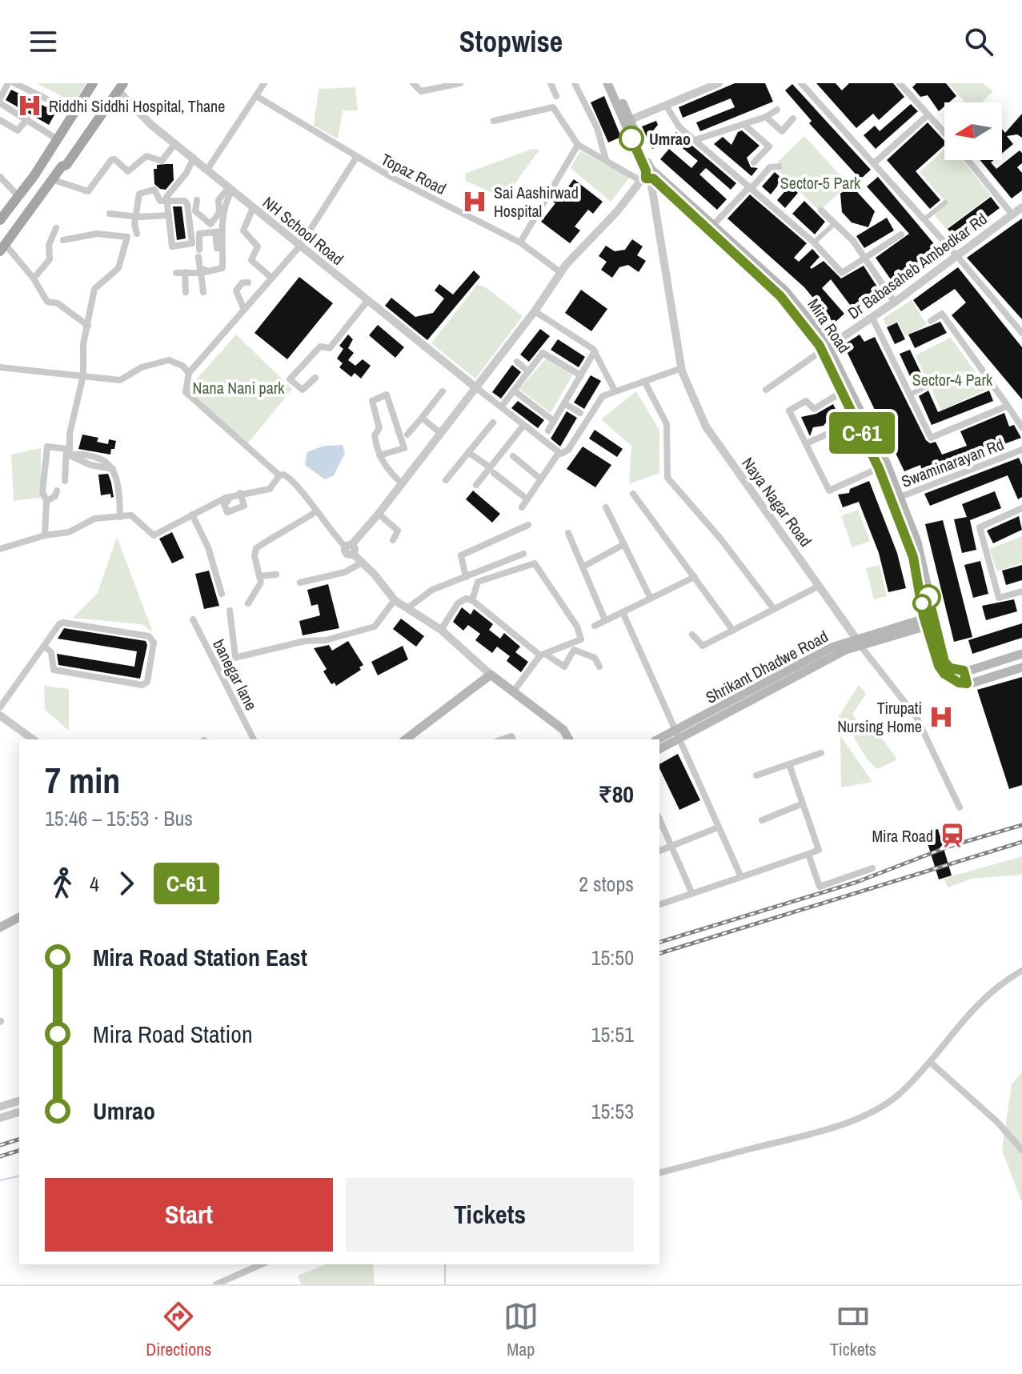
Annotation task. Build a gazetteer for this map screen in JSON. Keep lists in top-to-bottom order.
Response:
{
  "streets": {
    "main road": ["Mira Road", "Shrikant Dhadwe Road"],
    "street": [
      "Topaz Road",
      "NH School Road",
      "Dr Babasaheb Ambedkar Rd",
      "Swaminarayan Rd",
      "Naya Nagar Road",
      "banegar lane"
    ]
  },
  "crossings": [
    ["Dr Babasaheb Ambedkar Rd", "Mira Road"],
    ["Mira Road", "Swaminarayan Rd"],
    ["Mira Road", "Naya Nagar Road"],
    ["Mira Road", "Shrikant Dhadwe Road"],
    ["Naya Nagar Road", "Shrikant Dhadwe Road"]
  ],
  "parks": ["Sector-5 Park", "Sector-4 Park", "Nana Nani park"],
  "places": {
    "hospital": ["Riddhi Siddhi Hospital, Thane", "Sai Aashirwad Hospital", "Tirupati Nursing Home"],
    "other": ["Umrao"],
    "station": ["Mira Road"]
  },
  "lines": ["bus line C-61"],
  "north": "left",
  "page": {
    "header": "Stopwise",
    "on_map": "C-61",
    "heading": ["7 min", "15:46 – 15:53 · Bus", "₹80"],
    "legs": ["4", "C-61", "2 stops"],
    "list": [
      {
        "name": "Mira Road Station East",
        "value": "15:50"
      },
      {
        "name": "Mira Road Station",
        "value": "15:51"
      },
      {
        "name": "Umrao",
        "value": "15:53"
      }
    ],
    "buttons": ["Start", "Tickets"],
    "tabs": ["Directions", "Map", "Tickets"]
  }
}
